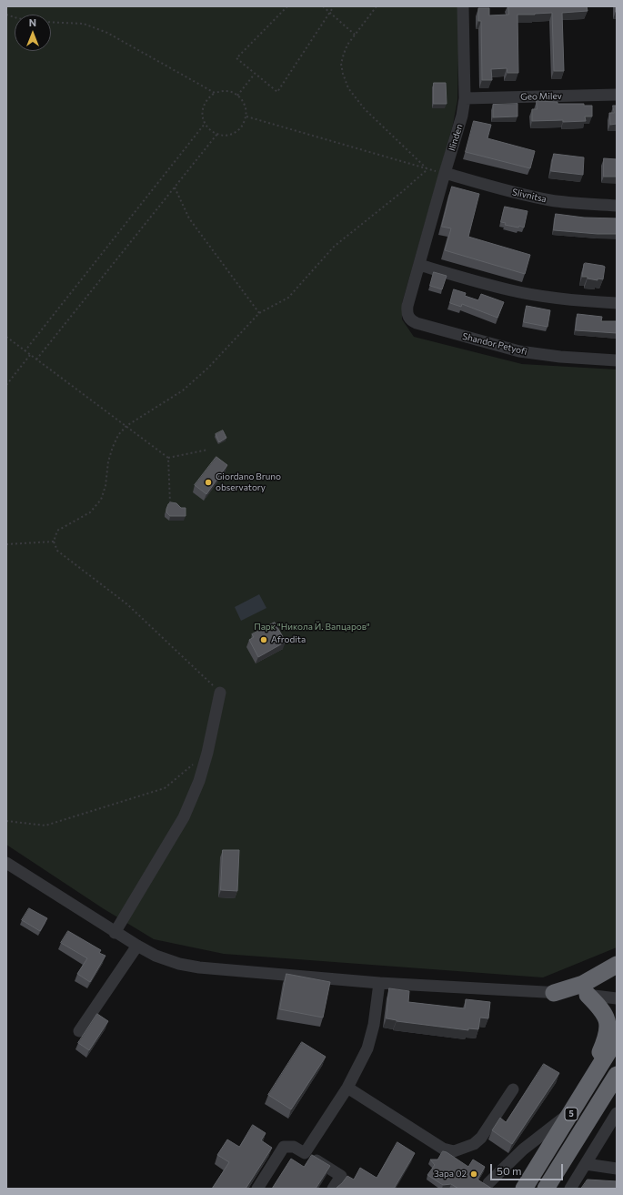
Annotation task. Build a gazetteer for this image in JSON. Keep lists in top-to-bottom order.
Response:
{
  "streets": {
    "highway": ["5"],
    "street": [
      "Geo Milev",
      "Ilinden",
      "Slivnitsa",
      "Shandor Petyofi"
    ]
  },
  "crossings": [
    ["Geo Milev", "Ilinden"],
    ["Ilinden", "Slivnitsa"],
    ["Ilinden", "Shandor Petyofi"]
  ],
  "parks": ["Парк \"Никола Й. Вапцаров\""],
  "places": ["Giordano Bruno observatory", "Afrodita", "Зара 02"],
  "scale_bar": "50 m",
  "north": "top"
}
